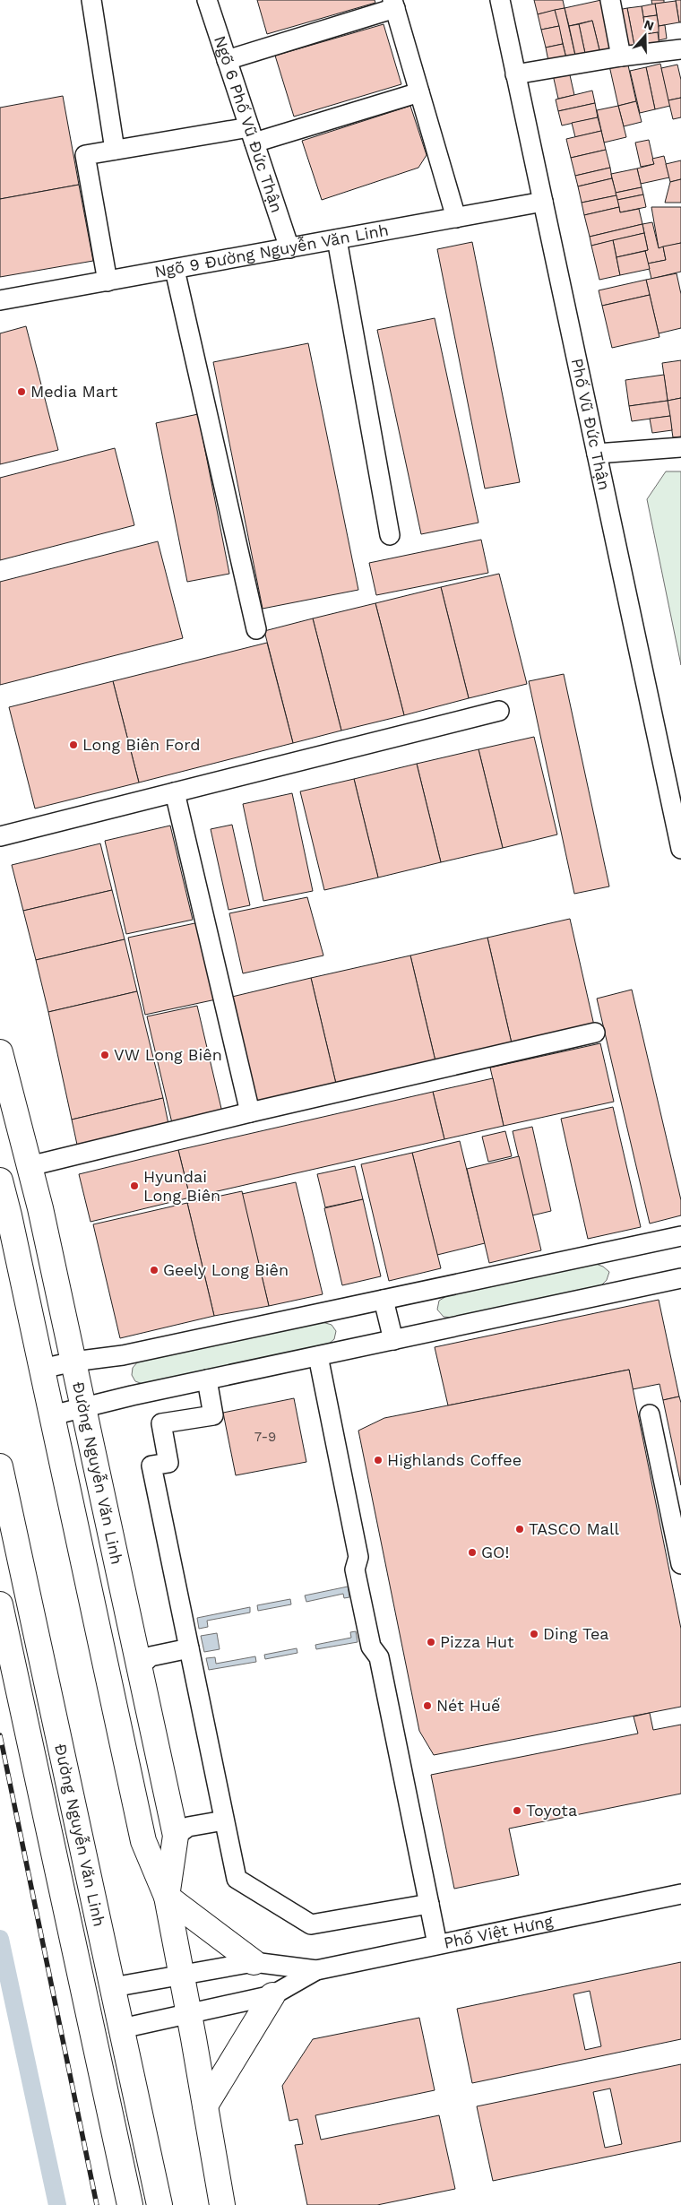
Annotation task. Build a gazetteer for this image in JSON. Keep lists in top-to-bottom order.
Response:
{
  "streets": {
    "highway": ["Đường Nguyễn Văn Linh"],
    "street": [
      "Ngõ 6 Phố Vũ Đức Thận",
      "Ngõ 9 Đường Nguyễn Văn Linh",
      "Phố Vũ Đức Thận",
      "Phố Việt Hưng"
    ]
  },
  "crossings": [
    ["Ngõ 6 Phố Vũ Đức Thận", "Ngõ 9 Đường Nguyễn Văn Linh"],
    ["Ngõ 9 Đường Nguyễn Văn Linh", "Phố Vũ Đức Thận"],
    ["Đường Nguyễn Văn Linh", "Phố Việt Hưng"]
  ],
  "places": [
    "Media Mart",
    "Long Biên Ford",
    "VW Long Biên",
    "Hyundai Long Biên",
    "Geely Long Biên",
    "Highlands Coffee",
    "TASCO Mall",
    "GO!",
    "Ding Tea",
    "Pizza Hut",
    "Nét Huế",
    "Toyota"
  ],
  "house_numbers": ["7-9"],
  "north": "top"
}
